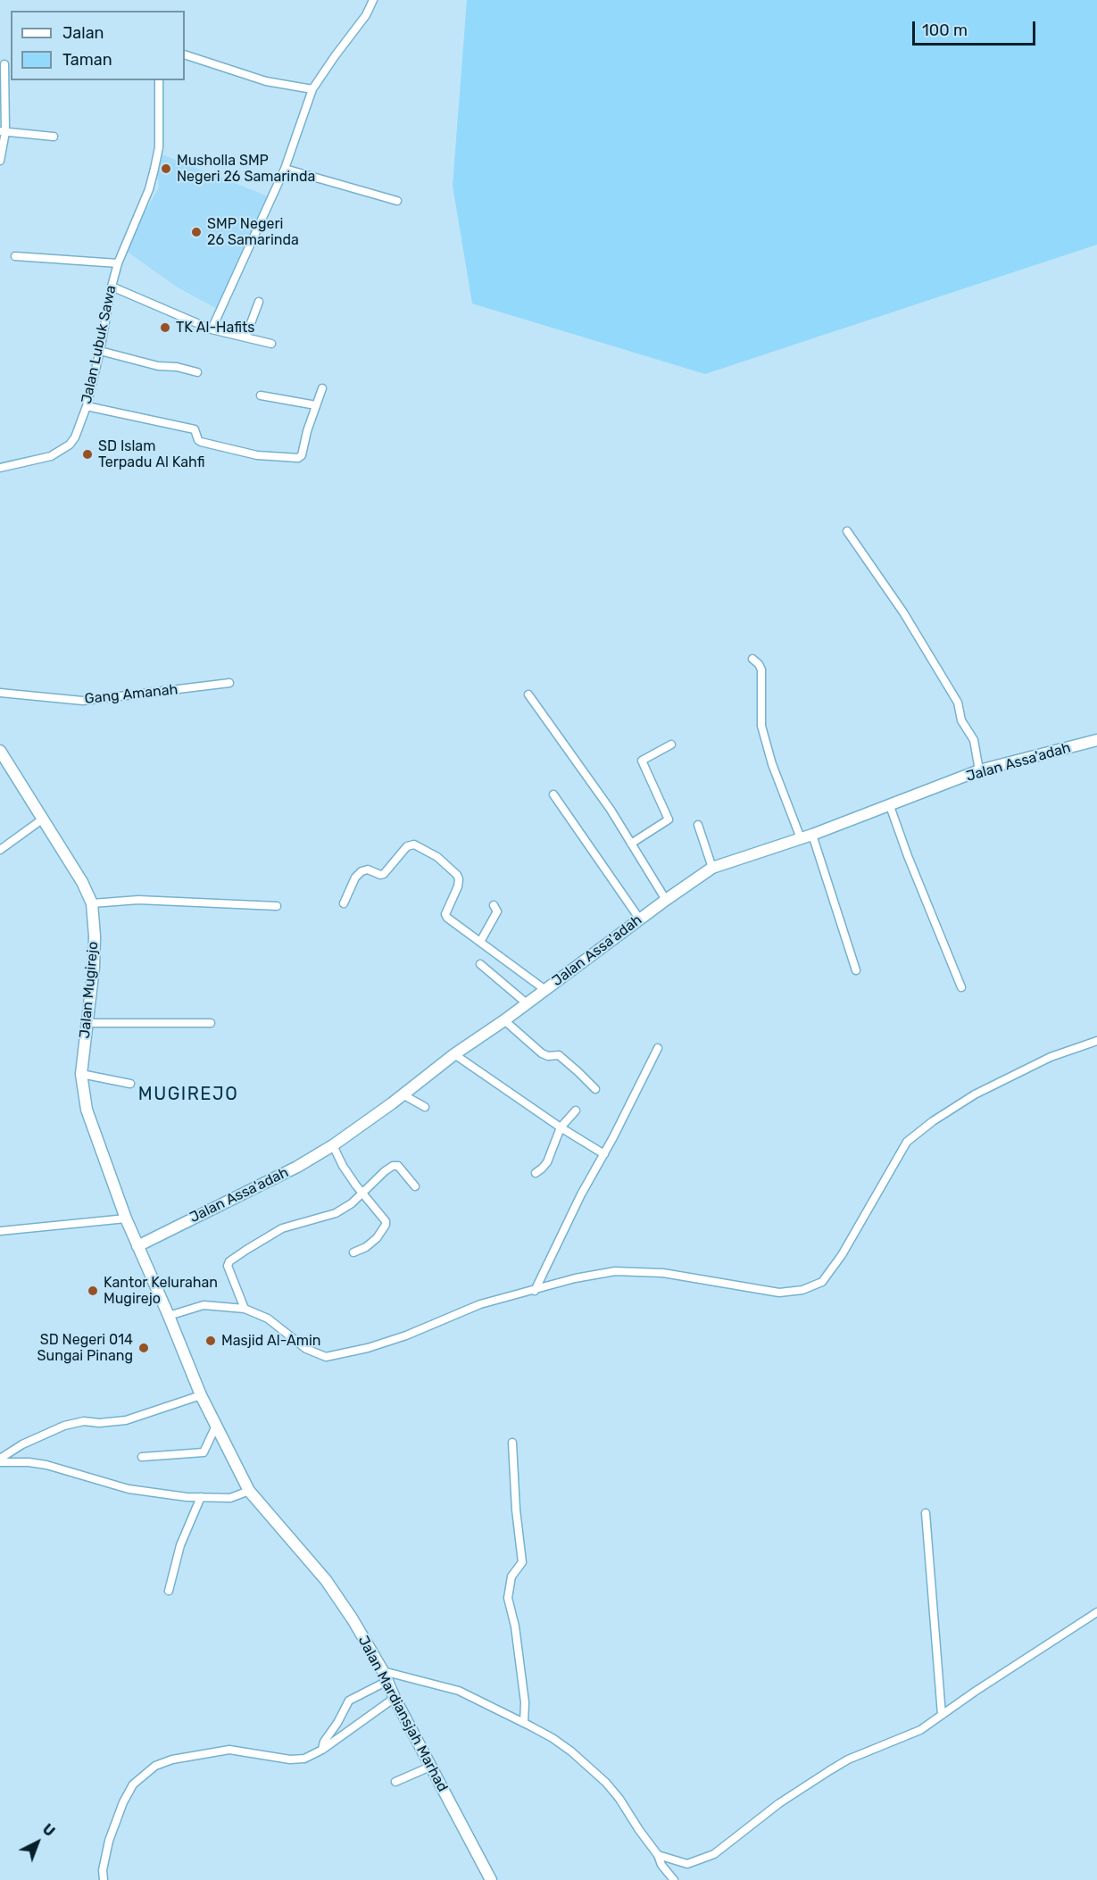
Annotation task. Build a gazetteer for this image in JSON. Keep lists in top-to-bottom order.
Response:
{
  "streets": {
    "street": [
      "Jalan Lubuk Sawa",
      "Gang Amanah",
      "Jalan Assa'adah",
      "Jalan Mugirejo",
      "Jalan Mardiansjah Marhad"
    ]
  },
  "crossings": [
    ["Jalan Assa'adah", "Jalan Mugirejo"],
    ["Jalan Assa'adah", "Jalan Mardiansjah Marhad"],
    ["Jalan Mugirejo", "Jalan Mardiansjah Marhad"]
  ],
  "districts": ["MUGIREJO"],
  "places": [
    "Musholla SMP Negeri 26 Samarinda",
    "SMP Negeri 26 Samarinda",
    "TK Al-Hafits",
    "SD Islam Terpadu Al Kahfi",
    "Kantor Kelurahan Mugirejo",
    "Masjid Al-Amin",
    "SD Negeri 014 Sungai Pinang"
  ],
  "legend": ["Jalan", "Taman"],
  "scale_bar": "100 m",
  "north": "top right"
}
